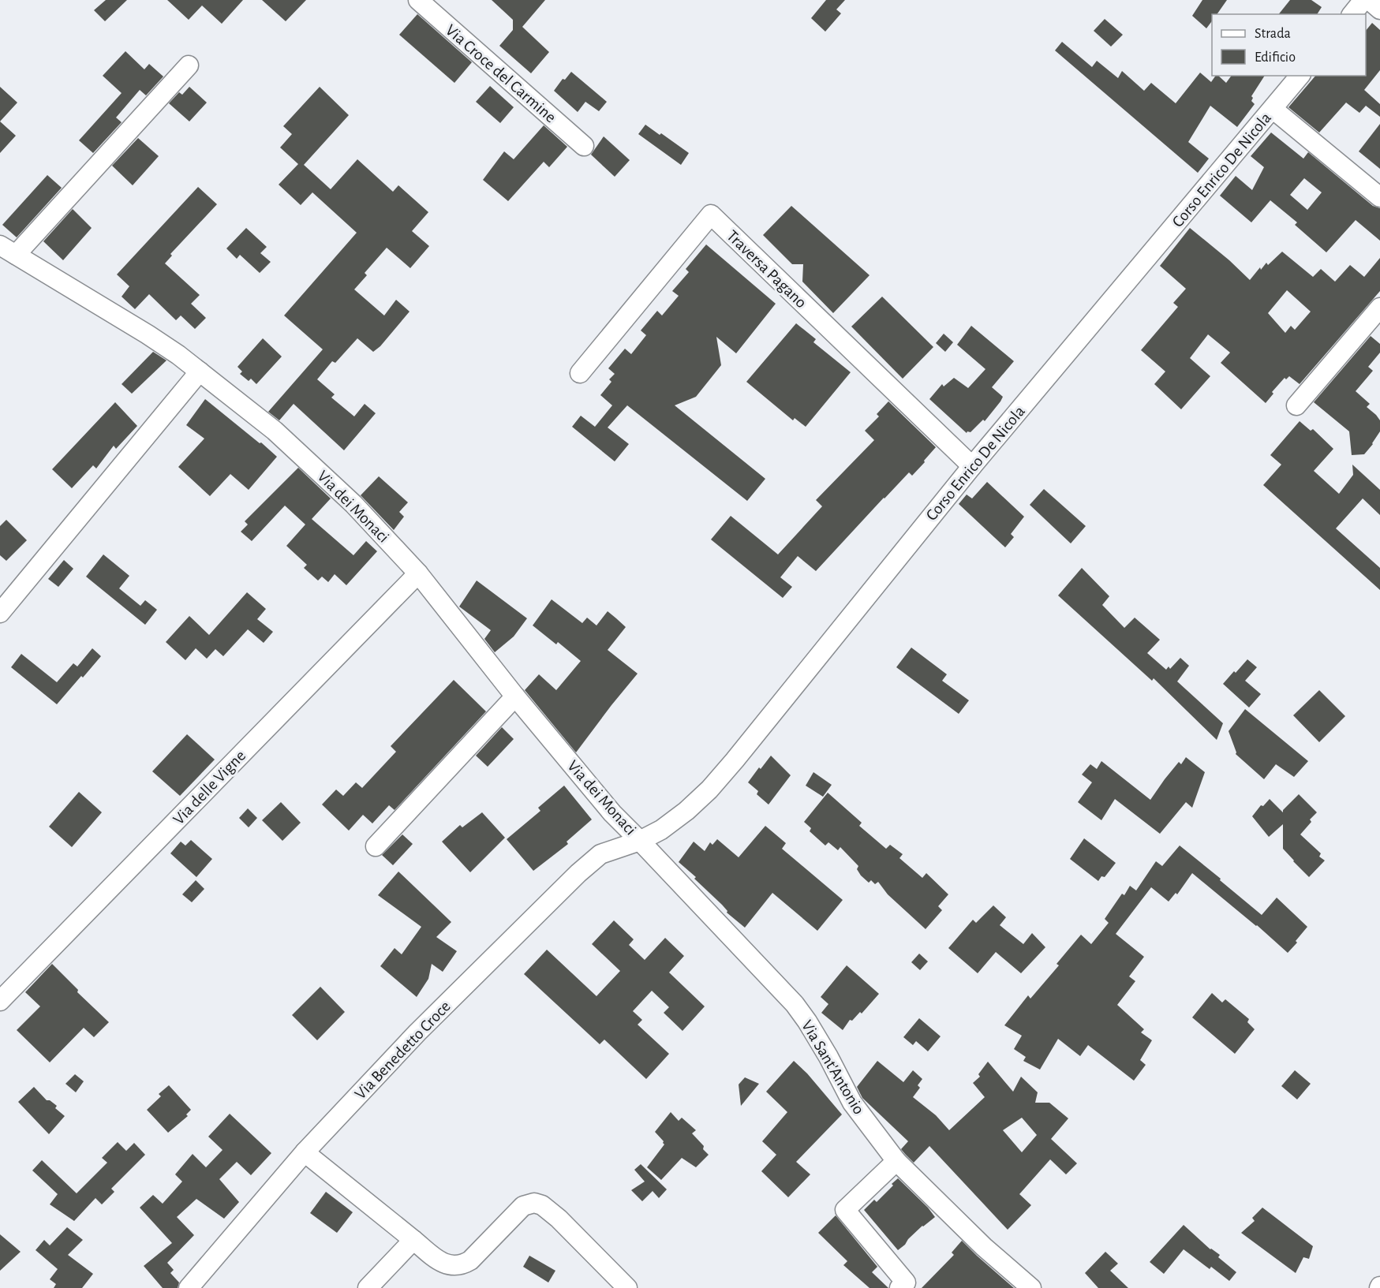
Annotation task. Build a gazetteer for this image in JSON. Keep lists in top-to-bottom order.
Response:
{
  "streets": {
    "street": [
      "Via Croce del Carmine",
      "Corso Enrico De Nicola",
      "Traversa Pagano",
      "Via dei Monaci",
      "Via delle Vigne",
      "Via Benedetto Croce",
      "Via Sant'Antonio"
    ]
  },
  "crossings": [
    ["Corso Enrico De Nicola", "Traversa Pagano"],
    ["Corso Enrico De Nicola", "Via dei Monaci"],
    ["Corso Enrico De Nicola", "Via Benedetto Croce"],
    ["Corso Enrico De Nicola", "Via Sant'Antonio"],
    ["Via dei Monaci", "Via delle Vigne"],
    ["Via dei Monaci", "Via Benedetto Croce"],
    ["Via dei Monaci", "Via Sant'Antonio"],
    ["Via Benedetto Croce", "Via Sant'Antonio"]
  ],
  "legend": ["Strada", "Edificio"]
}
